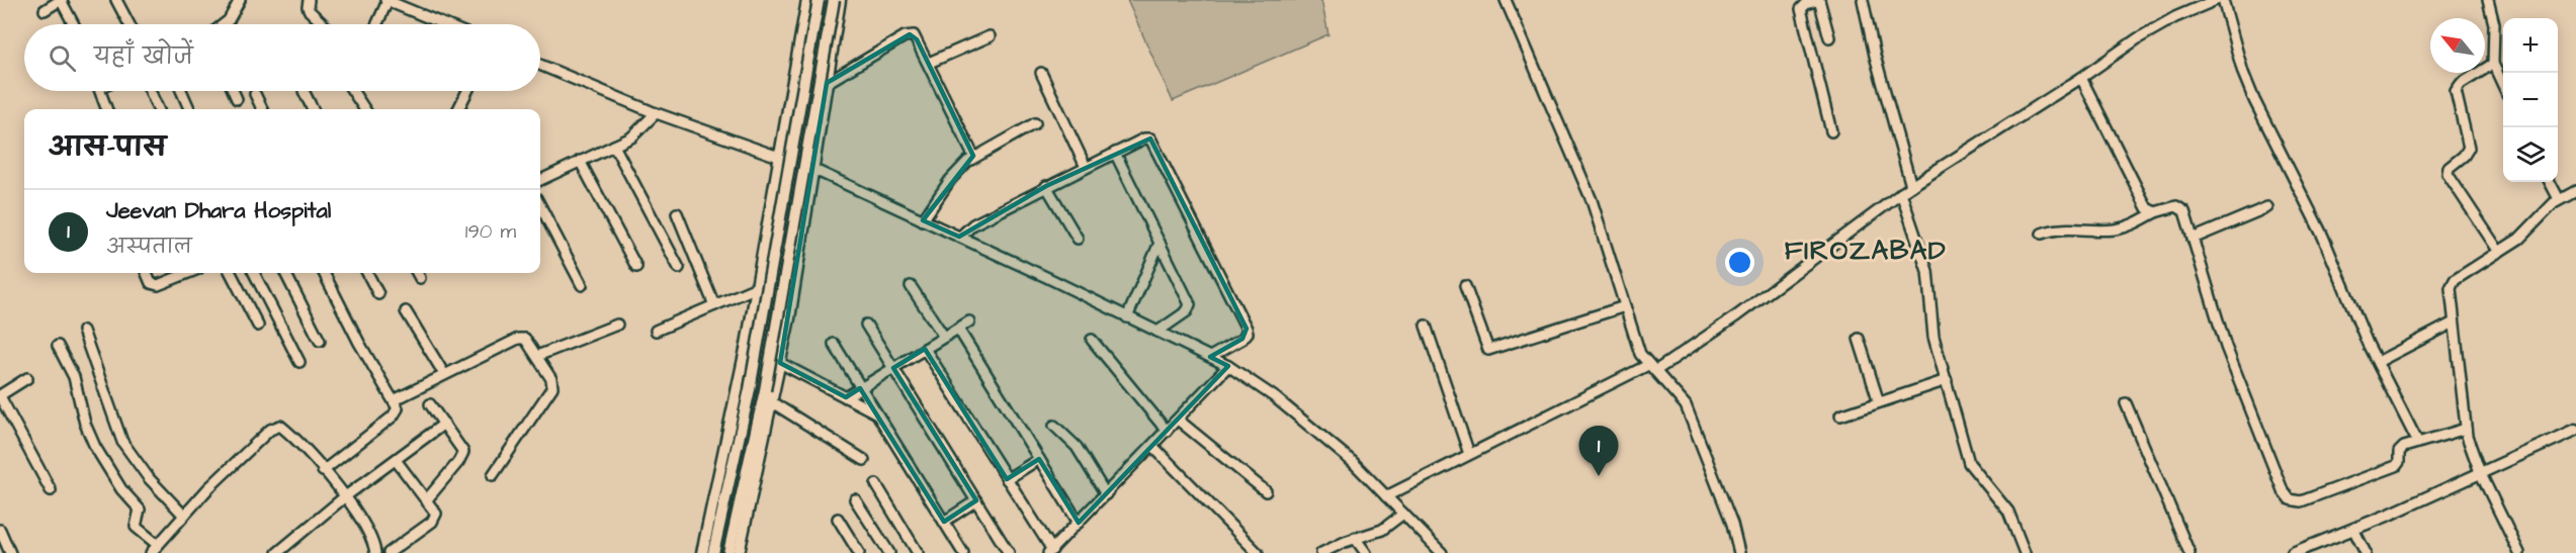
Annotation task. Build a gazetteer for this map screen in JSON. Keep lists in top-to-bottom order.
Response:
{
  "districts": ["FIROZABAD"],
  "north": "top left",
  "page": {
    "map_buttons": ["+", "−"],
    "search": "यहाँ खोजें",
    "heading": "आस-पास",
    "list": [
      {
        "mark": "1",
        "name": "Jeevan Dhara Hospital",
        "note": "अस्पताल",
        "value": "190 m"
      }
    ],
    "pins": "1"
  }
}
